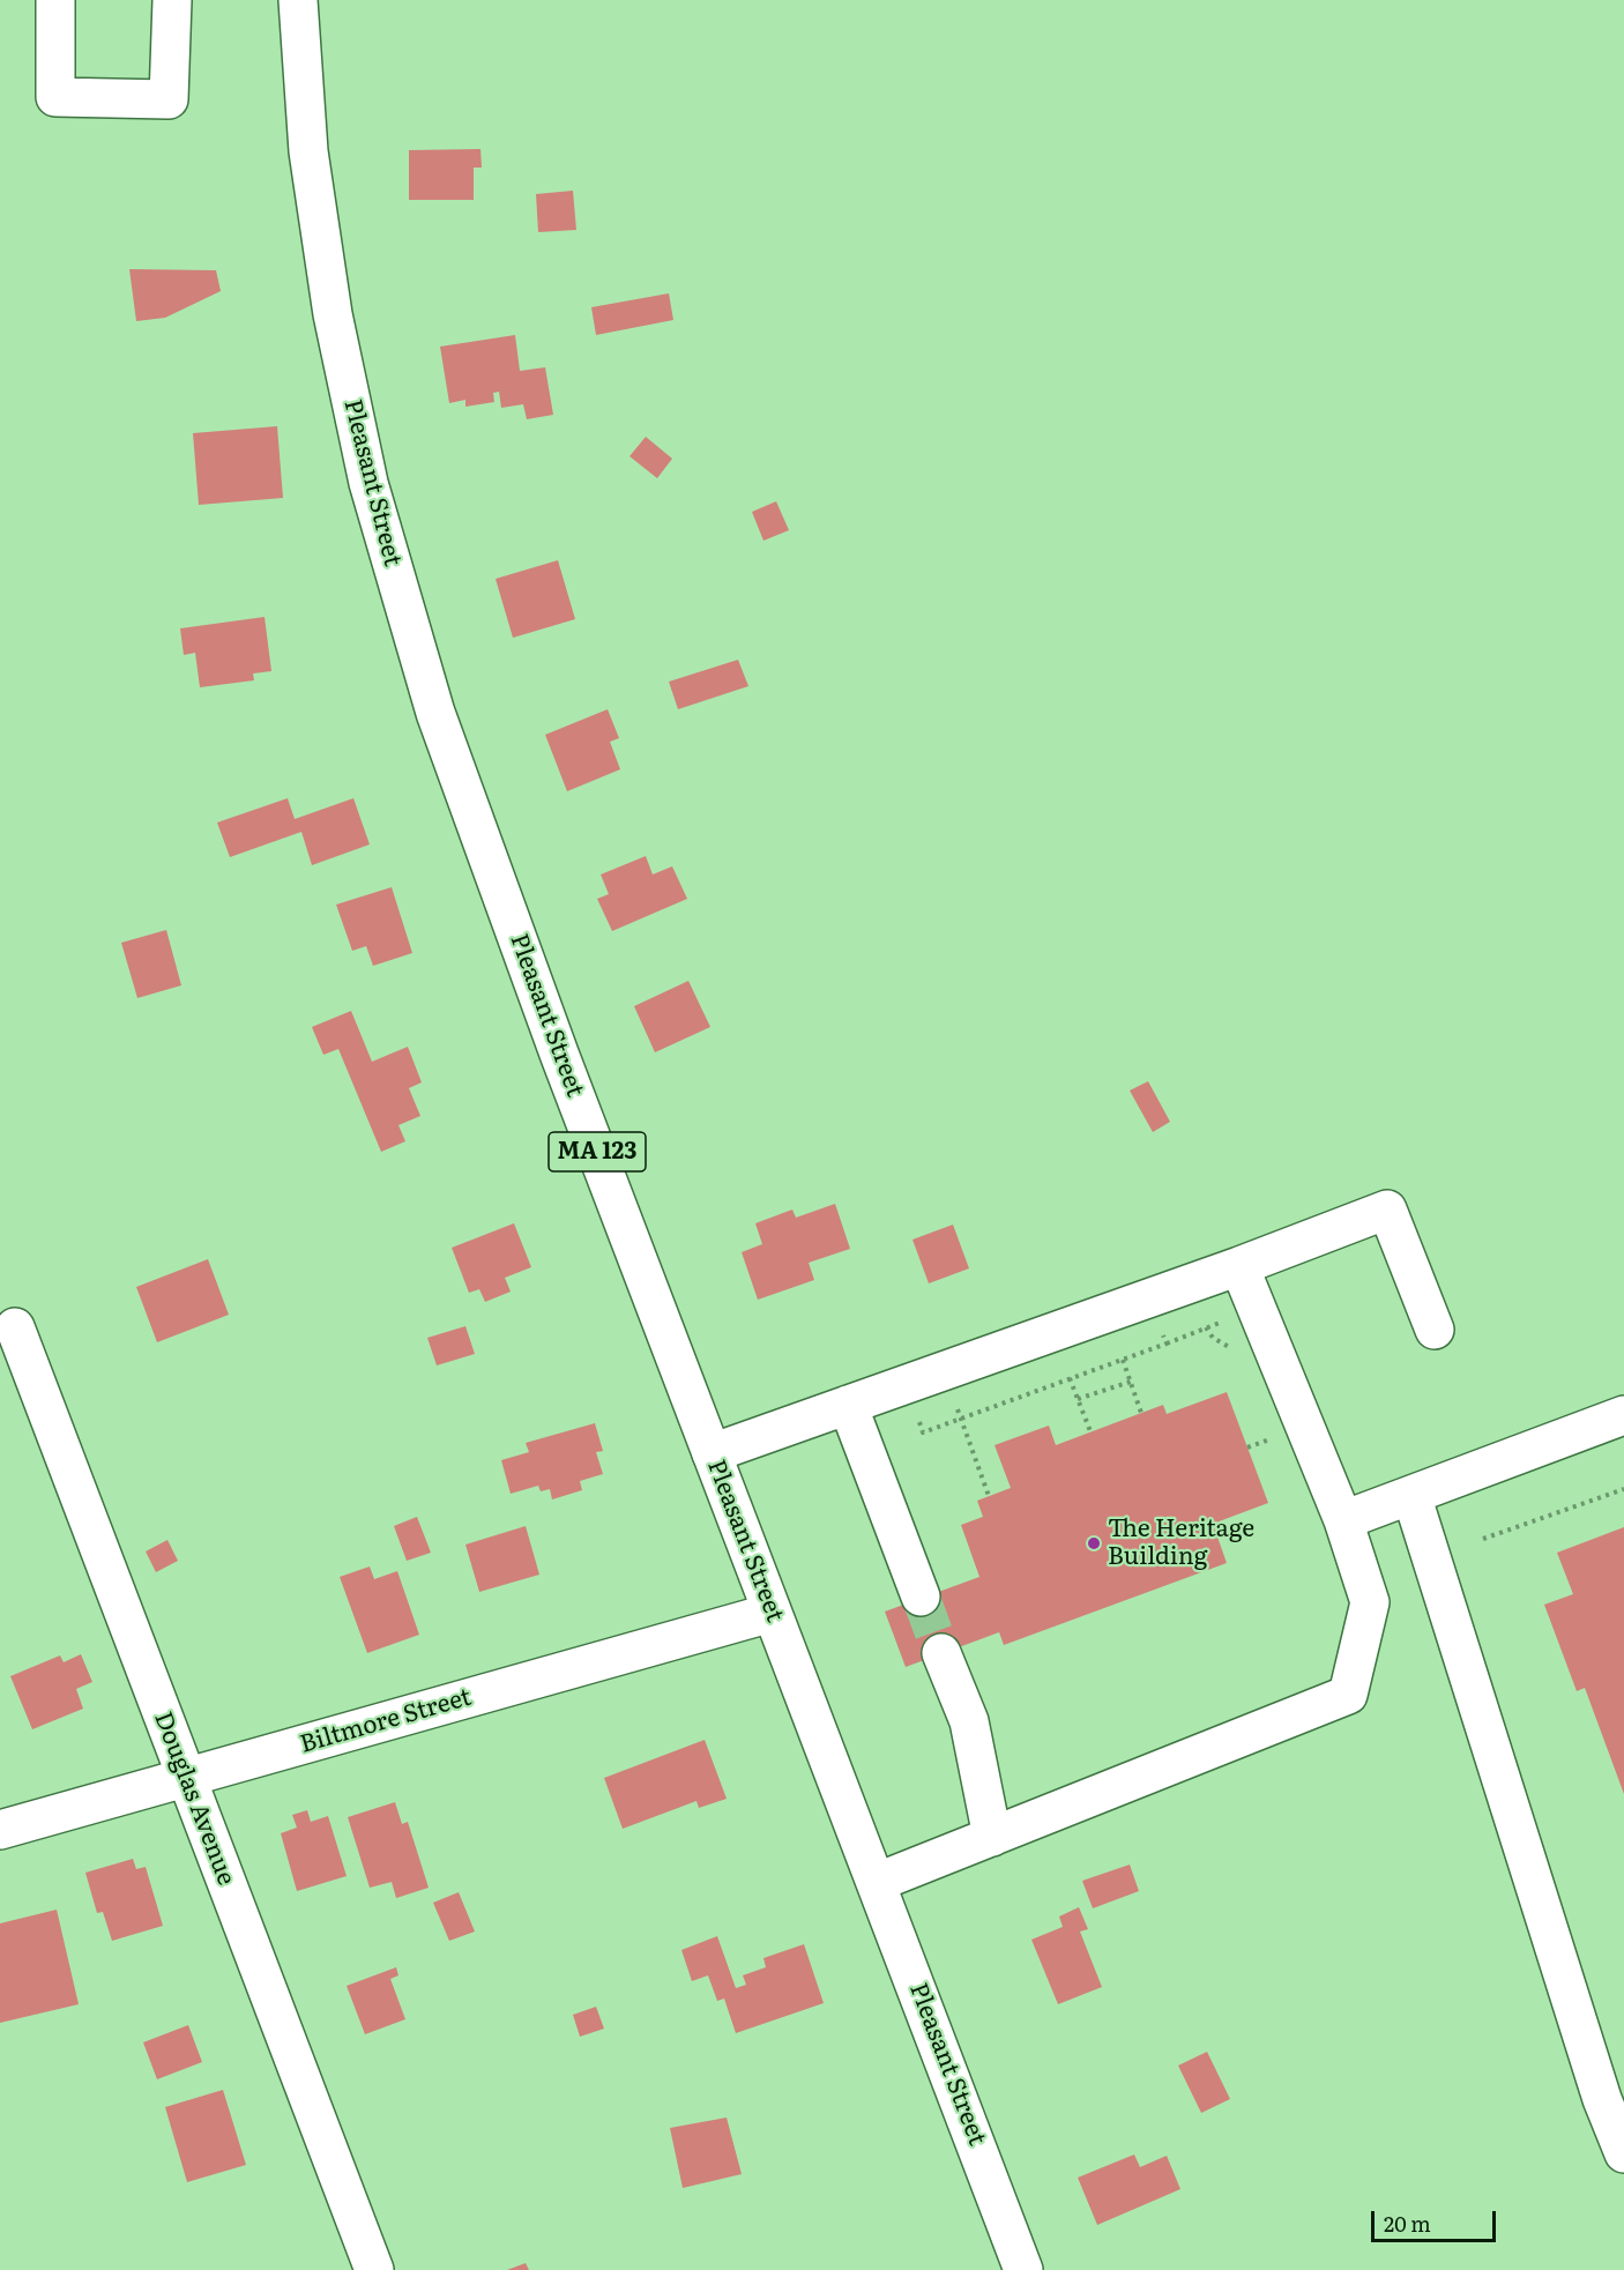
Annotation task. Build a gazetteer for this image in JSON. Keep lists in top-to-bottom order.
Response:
{
  "streets": {
    "main road": [
      "Pleasant Street",
      "MA 123",
      "Biltmore Street",
      "Douglas Avenue"
    ]
  },
  "crossings": [
    ["Pleasant Street", "Biltmore Street"],
    ["Biltmore Street", "Douglas Avenue"]
  ],
  "places": ["The Heritage Building"],
  "scale_bar": "20 m"
}
